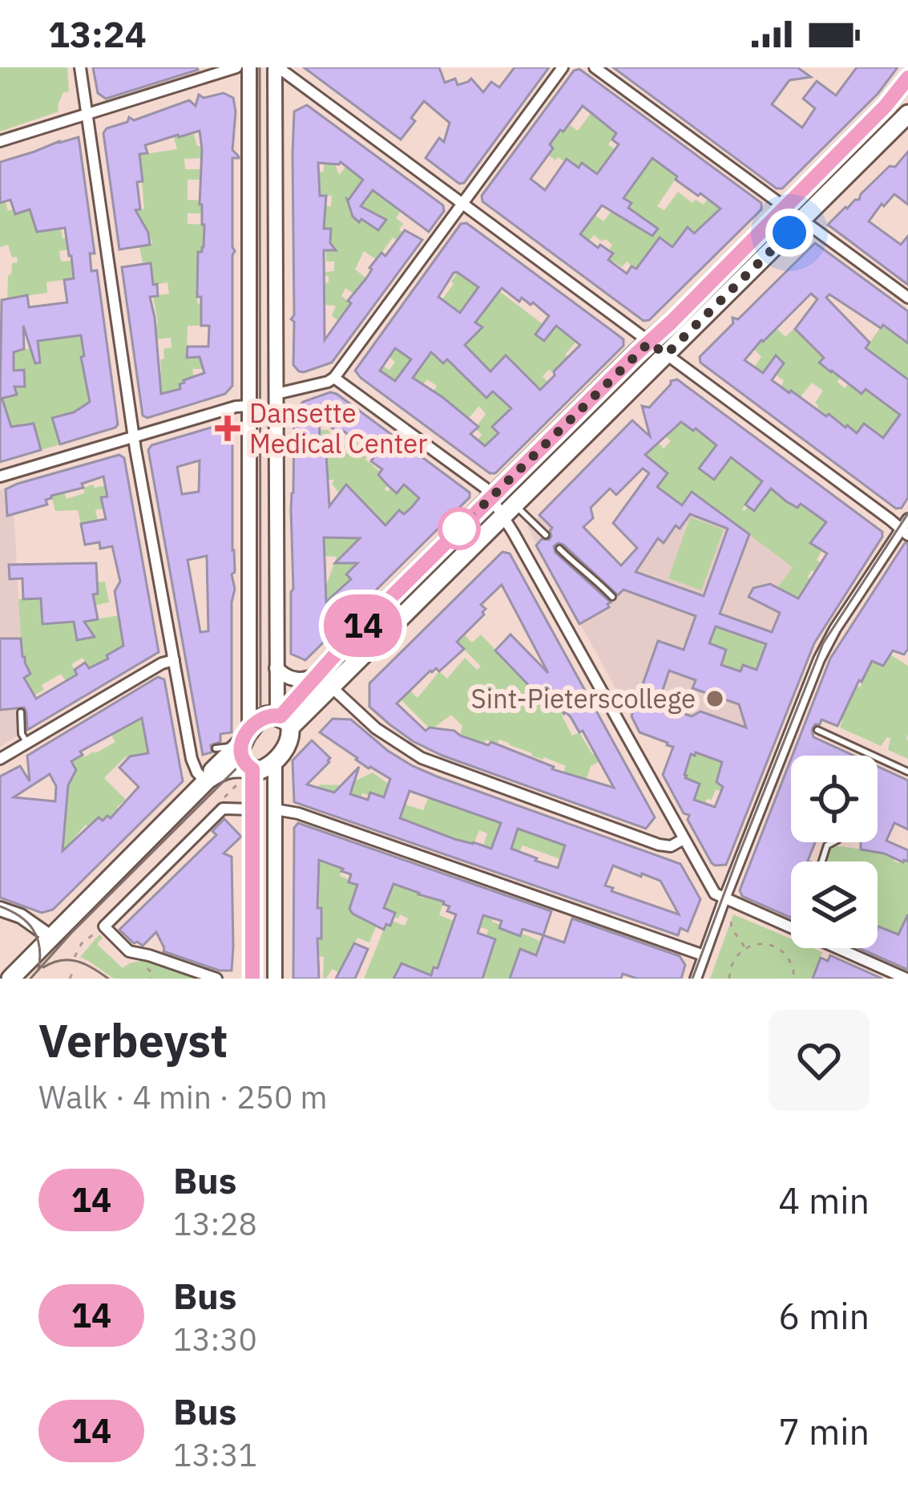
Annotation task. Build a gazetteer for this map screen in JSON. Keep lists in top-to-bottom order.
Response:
{
  "places": {
    "health": ["Dansette Medical Center"],
    "other": ["Sint-Pieterscollege"]
  },
  "lines": ["bus line 14"],
  "page": {
    "status": "13:24",
    "on_map": "14",
    "heading": ["Verbeyst", "Walk · 4 min · 250 m"],
    "list": [
      {
        "mark": "14",
        "name": "Bus",
        "note": "13:28",
        "value": "4 min"
      },
      {
        "mark": "14",
        "name": "Bus",
        "note": "13:30",
        "value": "6 min"
      },
      {
        "mark": "14",
        "name": "Bus",
        "note": "13:31",
        "value": "7 min"
      }
    ]
  }
}
